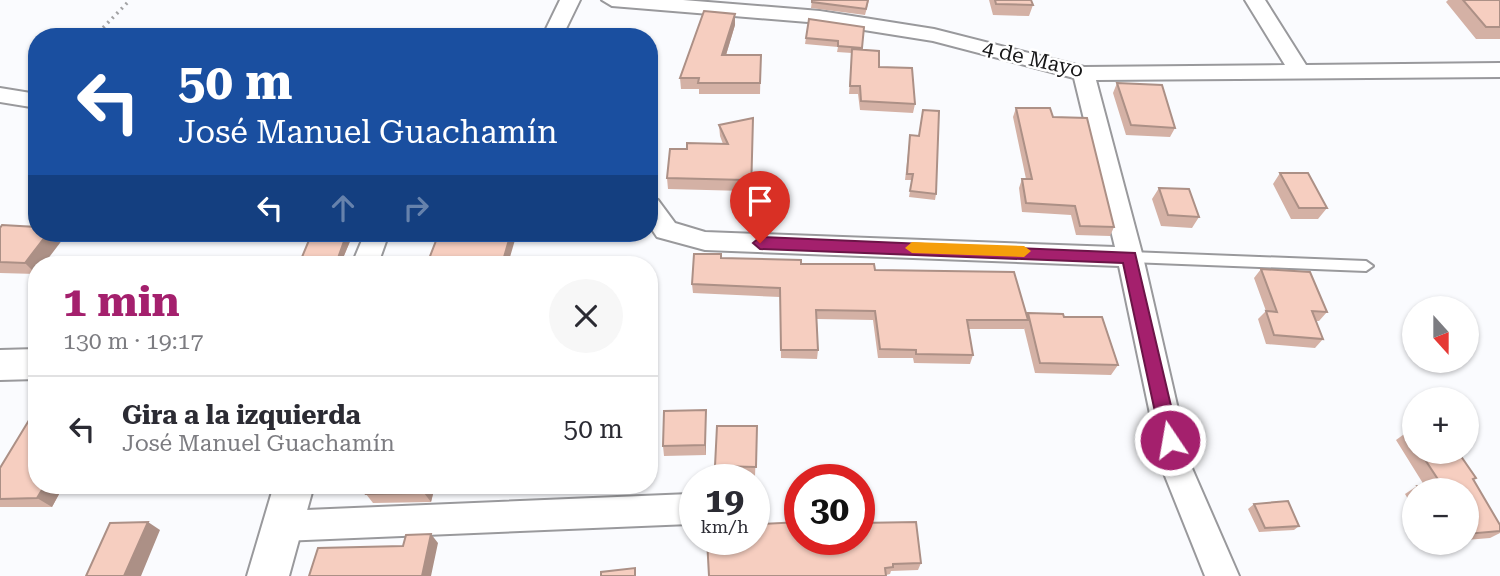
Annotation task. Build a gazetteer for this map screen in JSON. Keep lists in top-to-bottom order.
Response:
{
  "streets": {
    "street": ["4 de Mayo"]
  },
  "north": "bottom",
  "page": {
    "turn": ["50 m", "José Manuel Guachamín"],
    "heading": ["1 min", "130 m · 19:17"],
    "map_buttons": ["+", "−"],
    "list": [
      {
        "name": "Gira a la izquierda",
        "note": "José Manuel Guachamín",
        "value": "50 m"
      }
    ],
    "speed": "19 km/h",
    "limit": "30"
  }
}
